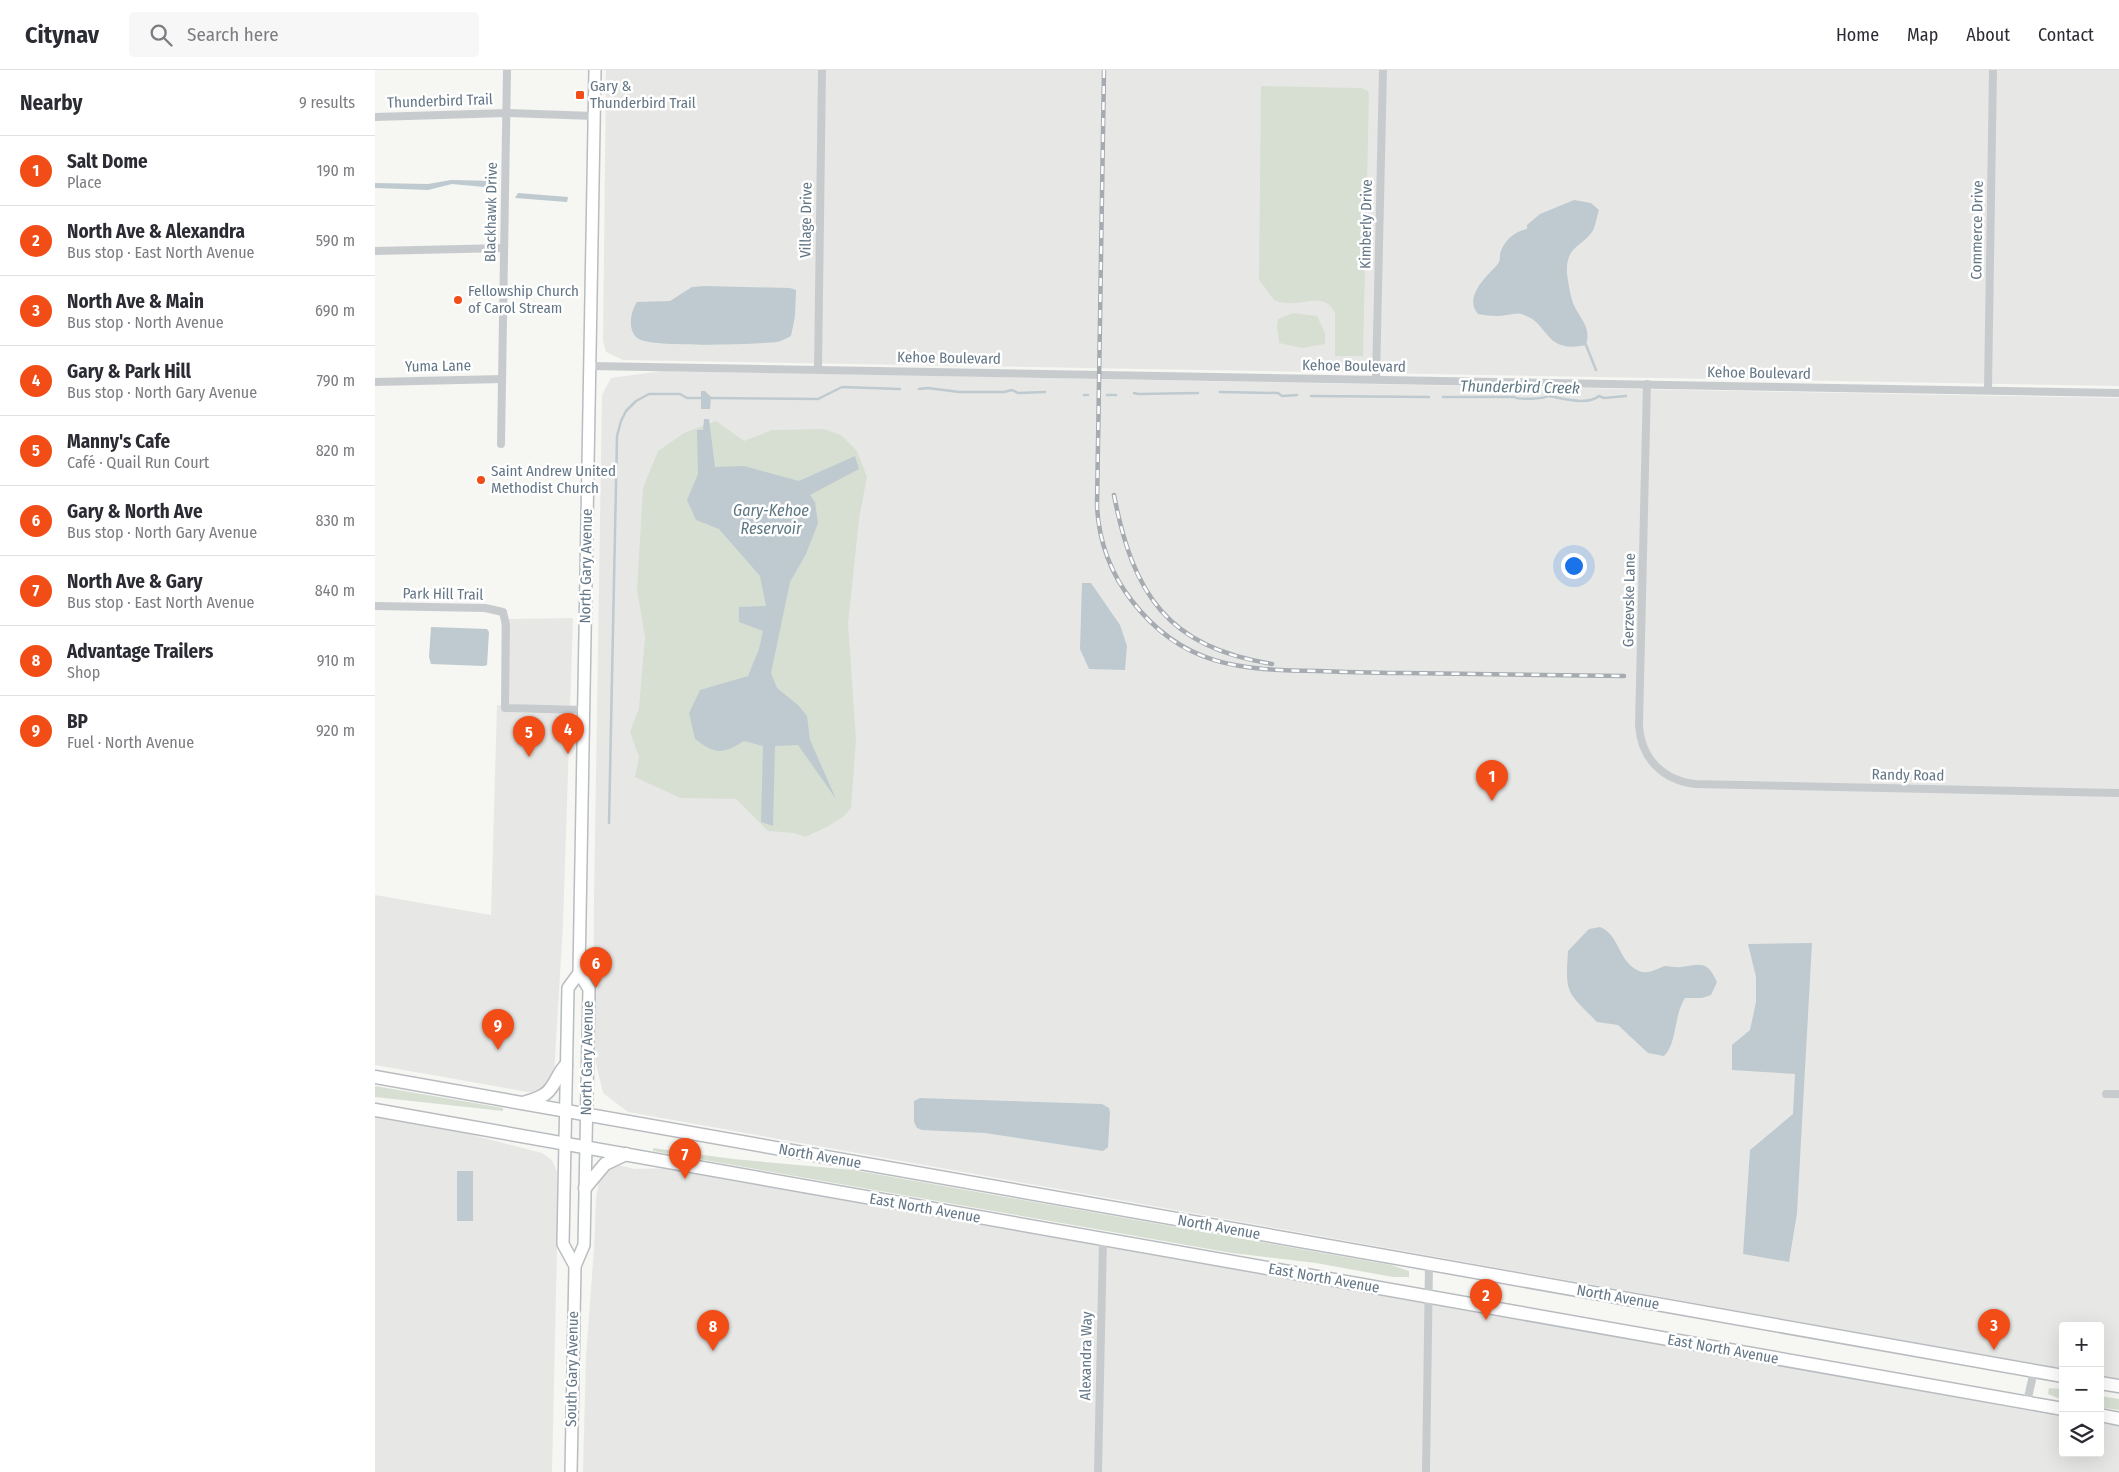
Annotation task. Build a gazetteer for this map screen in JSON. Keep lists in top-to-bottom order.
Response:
{
  "streets": {
    "main road": ["North Avenue", "East North Avenue"],
    "street": [
      "Thunderbird Trail",
      "Blackhawk Drive",
      "Village Drive",
      "Kimberly Drive",
      "Commerce Drive",
      "Kehoe Boulevard",
      "Yuma Lane",
      "North Gary Avenue",
      "Park Hill Trail",
      "Gerzevske Lane",
      "Randy Road",
      "Alexandra Way",
      "South Gary Avenue"
    ]
  },
  "crossings": [
    ["Thunderbird Trail", "Blackhawk Drive"],
    ["Thunderbird Trail", "North Gary Avenue"],
    ["Blackhawk Drive", "Yuma Lane"],
    ["Village Drive", "Kehoe Boulevard"],
    ["Kimberly Drive", "Kehoe Boulevard"],
    ["Commerce Drive", "Kehoe Boulevard"],
    ["Kehoe Boulevard", "North Gary Avenue"],
    ["Kehoe Boulevard", "Gerzevske Lane"],
    ["North Gary Avenue", "Park Hill Trail"],
    ["North Gary Avenue", "North Avenue"],
    ["North Gary Avenue", "East North Avenue"],
    ["North Gary Avenue", "South Gary Avenue"],
    ["Gerzevske Lane", "Randy Road"],
    ["North Avenue", "South Gary Avenue"],
    ["East North Avenue", "Alexandra Way"],
    ["East North Avenue", "South Gary Avenue"]
  ],
  "water": ["Thunderbird Creek", "Gary-Kehoe Reservoir"],
  "places": {
    "transit": ["Gary & Thunderbird Trail"],
    "other": ["Fellowship Church of Carol Stream", "Saint Andrew United Methodist Church"]
  },
  "page": {
    "header": "Citynav",
    "search": "Search here",
    "nav": [
      "Home",
      "Map",
      "About",
      "Contact"
    ],
    "heading": ["Nearby", "9 results"],
    "list": [
      {
        "mark": "1",
        "name": "Salt Dome",
        "note": "Place",
        "value": "190 m"
      },
      {
        "mark": "2",
        "name": "North Ave & Alexandra",
        "note": "Bus stop · East North Avenue",
        "value": "590 m"
      },
      {
        "mark": "3",
        "name": "North Ave & Main",
        "note": "Bus stop · North Avenue",
        "value": "690 m"
      },
      {
        "mark": "4",
        "name": "Gary & Park Hill",
        "note": "Bus stop · North Gary Avenue",
        "value": "790 m"
      },
      {
        "mark": "5",
        "name": "Manny's Cafe",
        "note": "Café · Quail Run Court",
        "value": "820 m"
      },
      {
        "mark": "6",
        "name": "Gary & North Ave",
        "note": "Bus stop · North Gary Avenue",
        "value": "830 m"
      },
      {
        "mark": "7",
        "name": "North Ave & Gary",
        "note": "Bus stop · East North Avenue",
        "value": "840 m"
      },
      {
        "mark": "8",
        "name": "Advantage Trailers",
        "note": "Shop",
        "value": "910 m"
      },
      {
        "mark": "9",
        "name": "BP",
        "note": "Fuel · North Avenue",
        "value": "920 m"
      }
    ],
    "pins": [
      "4",
      "5",
      "1",
      "6",
      "9",
      "7",
      "2",
      "3",
      "8"
    ],
    "map_buttons": ["+", "−"]
  }
}
